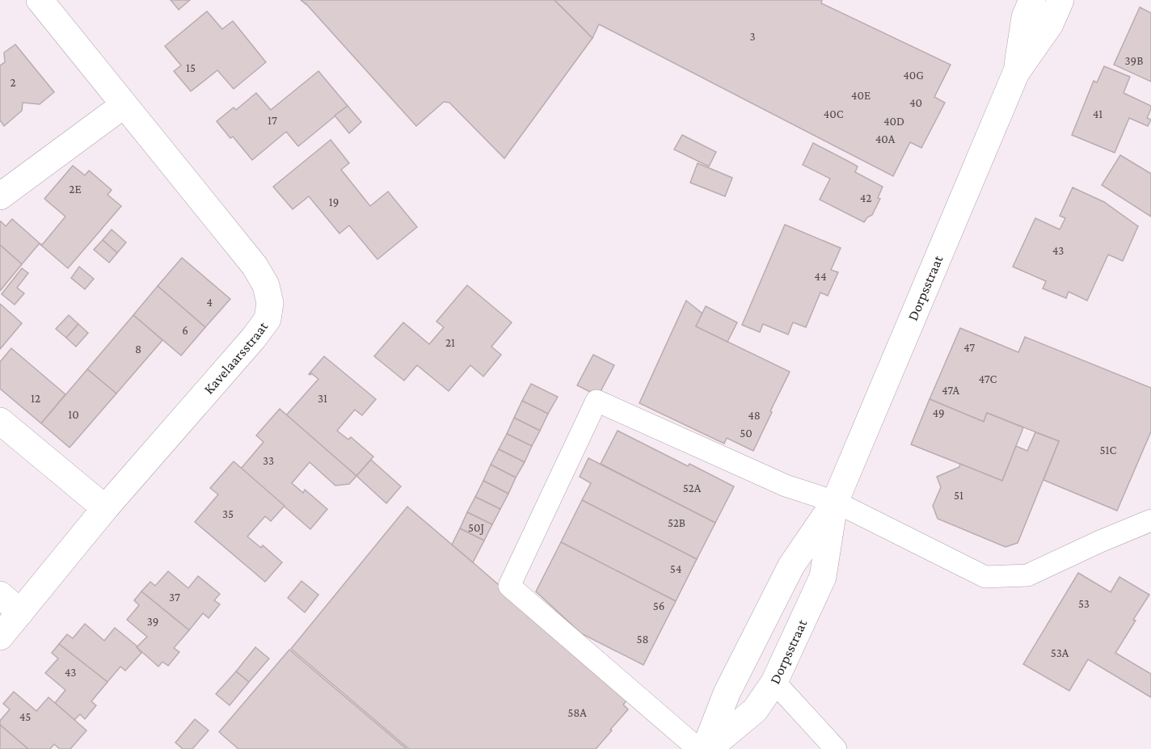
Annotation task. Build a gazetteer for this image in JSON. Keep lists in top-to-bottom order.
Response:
{
  "streets": {
    "street": ["Dorpsstraat", "Kavelaarsstraat"]
  },
  "house_numbers": [
    "3",
    "39B",
    "15",
    "40G",
    "2",
    "40E",
    "40",
    "40C",
    "41",
    "17",
    "40D",
    "40A",
    "2E",
    "42",
    "19",
    "43",
    "44",
    "4",
    "6",
    "21",
    "47",
    "8",
    "47C",
    "47A",
    "12",
    "31",
    "49",
    "10",
    "48",
    "50",
    "51C",
    "33",
    "52A",
    "51",
    "35",
    "52B",
    "50J",
    "54",
    "37",
    "53",
    "56",
    "39",
    "58",
    "53A",
    "43",
    "58A",
    "45"
  ]
}
